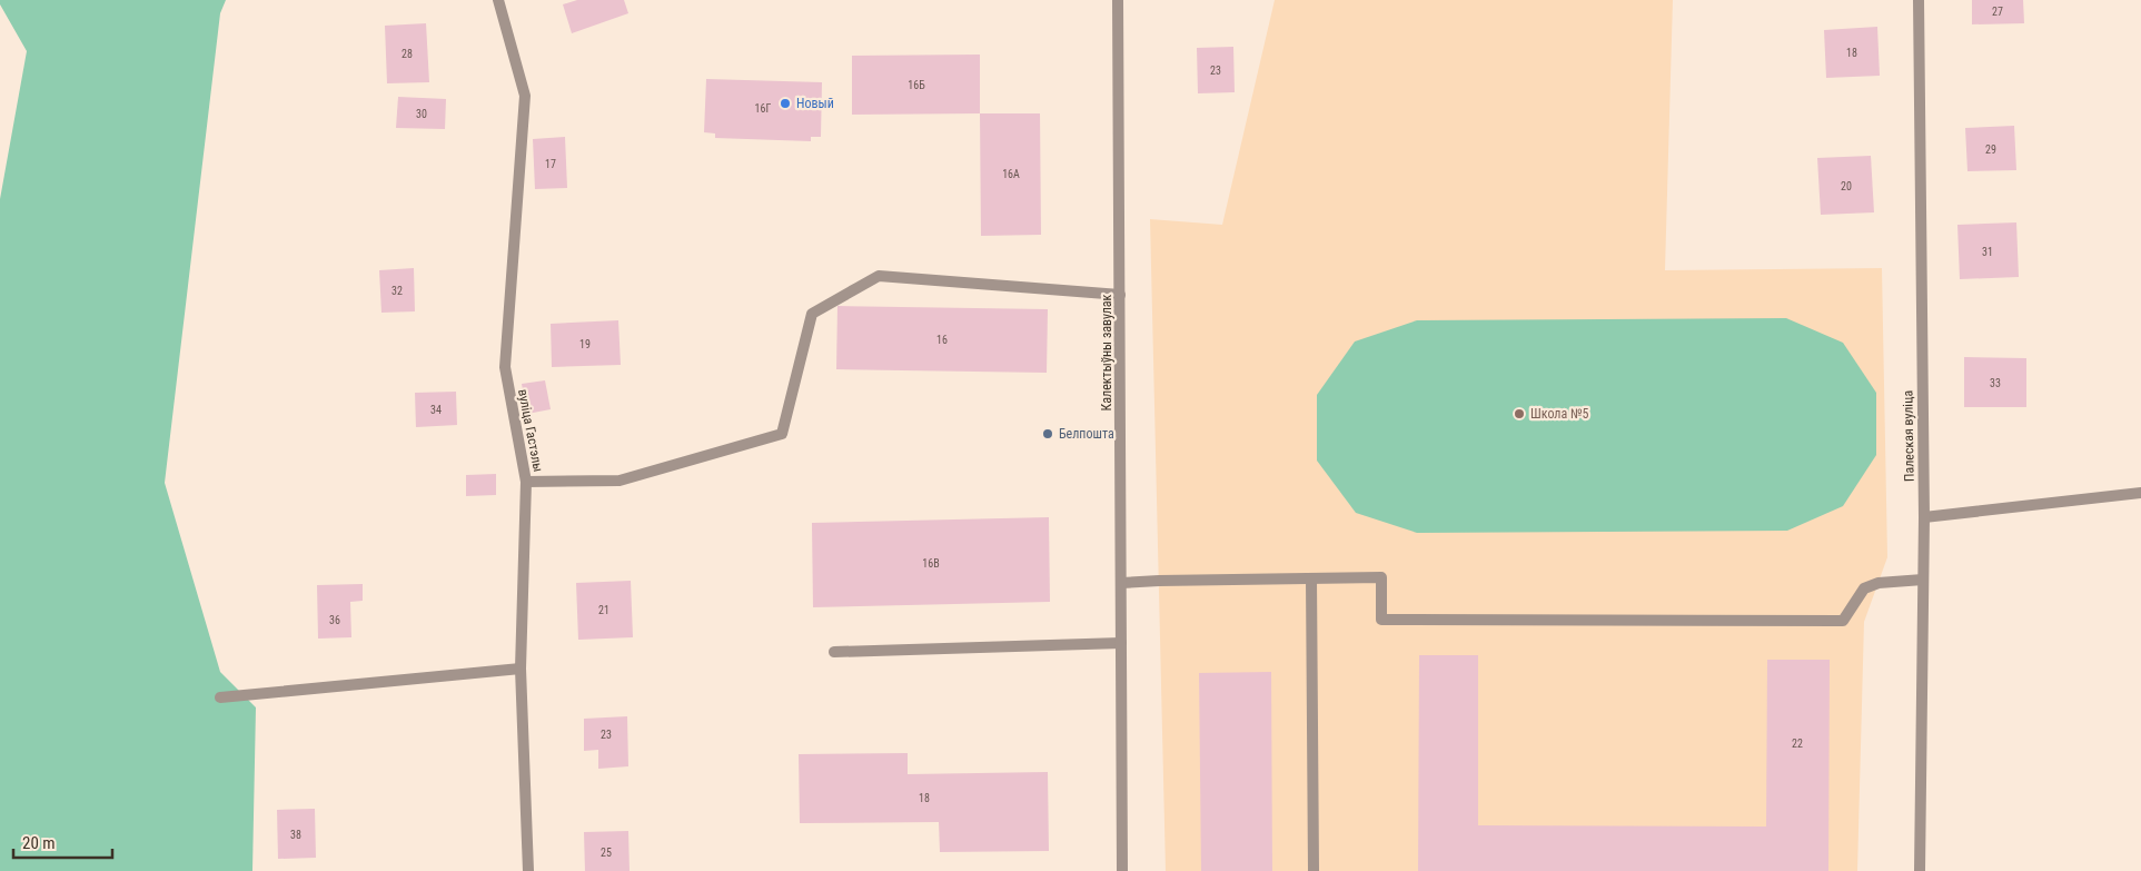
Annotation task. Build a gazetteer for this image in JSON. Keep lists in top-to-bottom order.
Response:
{
  "streets": {
    "street": ["Калектыўны завулак", "вуліца Гастэлы", "Палеская вуліца"]
  },
  "places": ["Новый", "Школа №5", "Белпошта"],
  "house_numbers": [
    "27",
    "18",
    "28",
    "23",
    "16Б",
    "16Г",
    "30",
    "29",
    "17",
    "16А",
    "20",
    "31",
    "32",
    "16",
    "19",
    "33",
    "34",
    "16В",
    "21",
    "36",
    "23",
    "22",
    "18",
    "38",
    "25"
  ],
  "scale_bar": "20 m"
}
